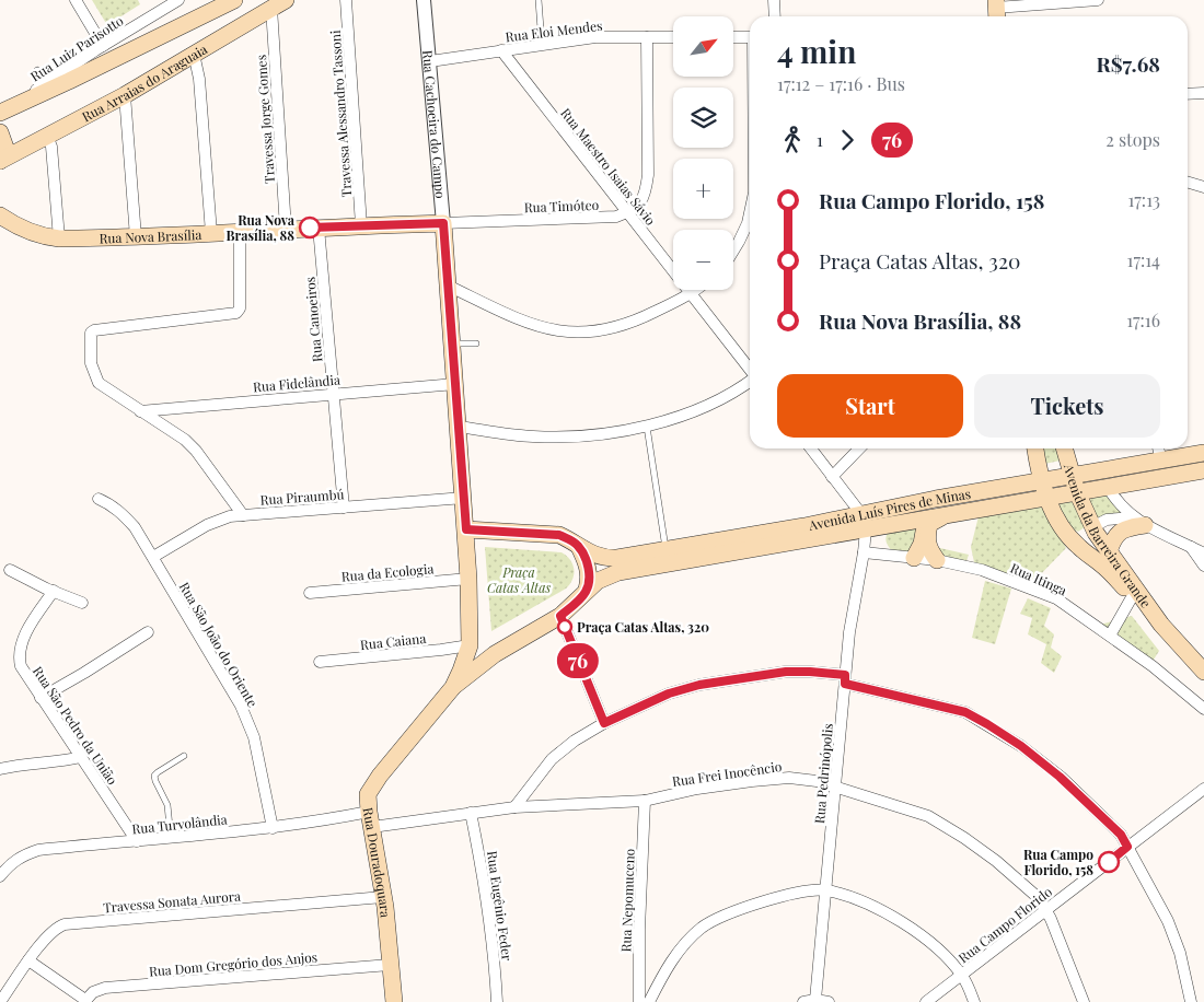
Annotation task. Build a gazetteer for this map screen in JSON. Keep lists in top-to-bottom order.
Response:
{
  "streets": {
    "main road": [
      "Rua Arraias do Araguaia",
      "Rua Cachoeira do Campo",
      "Rua Nova Brasília",
      "Avenida Luís Pires de Minas",
      "Avenida da Barreira Grande",
      "Rua Douradoquara"
    ],
    "street": [
      "Rua Eloi Mendes",
      "Rua Luiz Parisotto",
      "Travessa Alessandro Tassoni",
      "Travessa Jorge Gomes",
      "Rua Maestro Isaias Sávio",
      "Rua Timóteo",
      "Rua Canoeiros",
      "Rua Fidelândia",
      "Rua Piraumbú",
      "Rua da Ecologia",
      "Rua Itinga",
      "Rua Caiana",
      "Rua São João do Oriente",
      "Rua São Pedro da União",
      "Rua Frei Inocêncio",
      "Rua Pedrinópolis",
      "Rua Turvolândia",
      "Rua Nepomuceno",
      "Travessa Sonata Aurora",
      "Rua Eugênio Feder",
      "Rua Campo Florido",
      "Rua Dom Gregório dos Anjos"
    ]
  },
  "crossings": [
    ["Rua Eloi Mendes", "Rua Cachoeira do Campo"],
    ["Rua Eloi Mendes", "Rua Maestro Isaias Sávio"],
    ["Rua Arraias do Araguaia", "Travessa Jorge Gomes"],
    ["Travessa Alessandro Tassoni", "Rua Nova Brasília"],
    ["Travessa Jorge Gomes", "Rua Nova Brasília"],
    ["Rua Cachoeira do Campo", "Rua Timóteo"],
    ["Rua Cachoeira do Campo", "Rua Nova Brasília"],
    ["Rua Cachoeira do Campo", "Rua Fidelândia"],
    ["Rua Cachoeira do Campo", "Rua Piraumbú"],
    ["Rua Cachoeira do Campo", "Rua da Ecologia"],
    ["Rua Cachoeira do Campo", "Rua Caiana"],
    ["Rua Cachoeira do Campo", "Rua Douradoquara"],
    ["Rua Maestro Isaias Sávio", "Rua Timóteo"],
    ["Rua Timóteo", "Rua Nova Brasília"],
    ["Rua Nova Brasília", "Rua Canoeiros"],
    ["Rua Canoeiros", "Rua Fidelândia"],
    ["Rua Canoeiros", "Rua Piraumbú"],
    ["Rua Piraumbú", "Rua São João do Oriente"],
    ["Avenida Luís Pires de Minas", "Avenida da Barreira Grande"],
    ["Avenida Luís Pires de Minas", "Rua Pedrinópolis"],
    ["Rua Itinga", "Rua Pedrinópolis"],
    ["Rua Caiana", "Rua Douradoquara"],
    ["Rua São João do Oriente", "Rua Turvolândia"],
    ["Rua São Pedro da União", "Rua Turvolândia"],
    ["Rua Frei Inocêncio", "Rua Pedrinópolis"],
    ["Rua Frei Inocêncio", "Rua Turvolândia"],
    ["Rua Frei Inocêncio", "Rua Douradoquara"],
    ["Rua Frei Inocêncio", "Rua Nepomuceno"],
    ["Rua Frei Inocêncio", "Rua Eugênio Feder"],
    ["Rua Frei Inocêncio", "Rua Campo Florido"],
    ["Rua Turvolândia", "Rua Douradoquara"],
    ["Rua Douradoquara", "Travessa Sonata Aurora"],
    ["Rua Douradoquara", "Rua Dom Gregório dos Anjos"]
  ],
  "parks": ["Praça Catas Altas"],
  "places": ["Rua Nova Brasília, 88", "Praça Catas Altas, 320", "Rua Campo Florido, 158"],
  "lines": ["bus line 76"],
  "north": "top right",
  "page": {
    "on_map": "76",
    "map_buttons": ["+", "−"],
    "heading": ["4 min", "17:12 – 17:16 · Bus", "R$7.68"],
    "legs": ["1", "76", "2 stops"],
    "list": [
      {
        "name": "Rua Campo Florido, 158",
        "value": "17:13"
      },
      {
        "name": "Praça Catas Altas, 320",
        "value": "17:14"
      },
      {
        "name": "Rua Nova Brasília, 88",
        "value": "17:16"
      }
    ],
    "buttons": ["Start", "Tickets"]
  }
}
